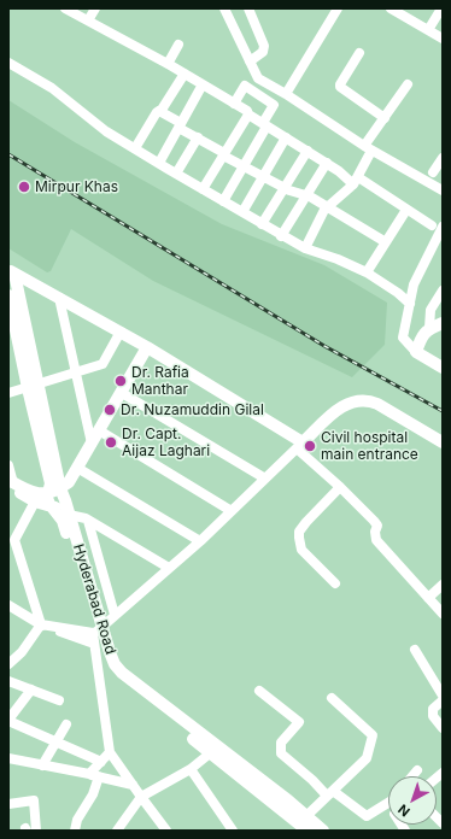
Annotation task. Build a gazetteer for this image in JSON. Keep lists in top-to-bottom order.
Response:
{
  "streets": {
    "main road": ["Hyderabad Road"]
  },
  "places": [
    "Mirpur Khas",
    "Dr. Rafia Manthar",
    "Dr. Nuzamuddin Gilal",
    "Dr. Capt. Aijaz Laghari",
    "Civil hospital main entrance"
  ],
  "north": "bottom left"
}
